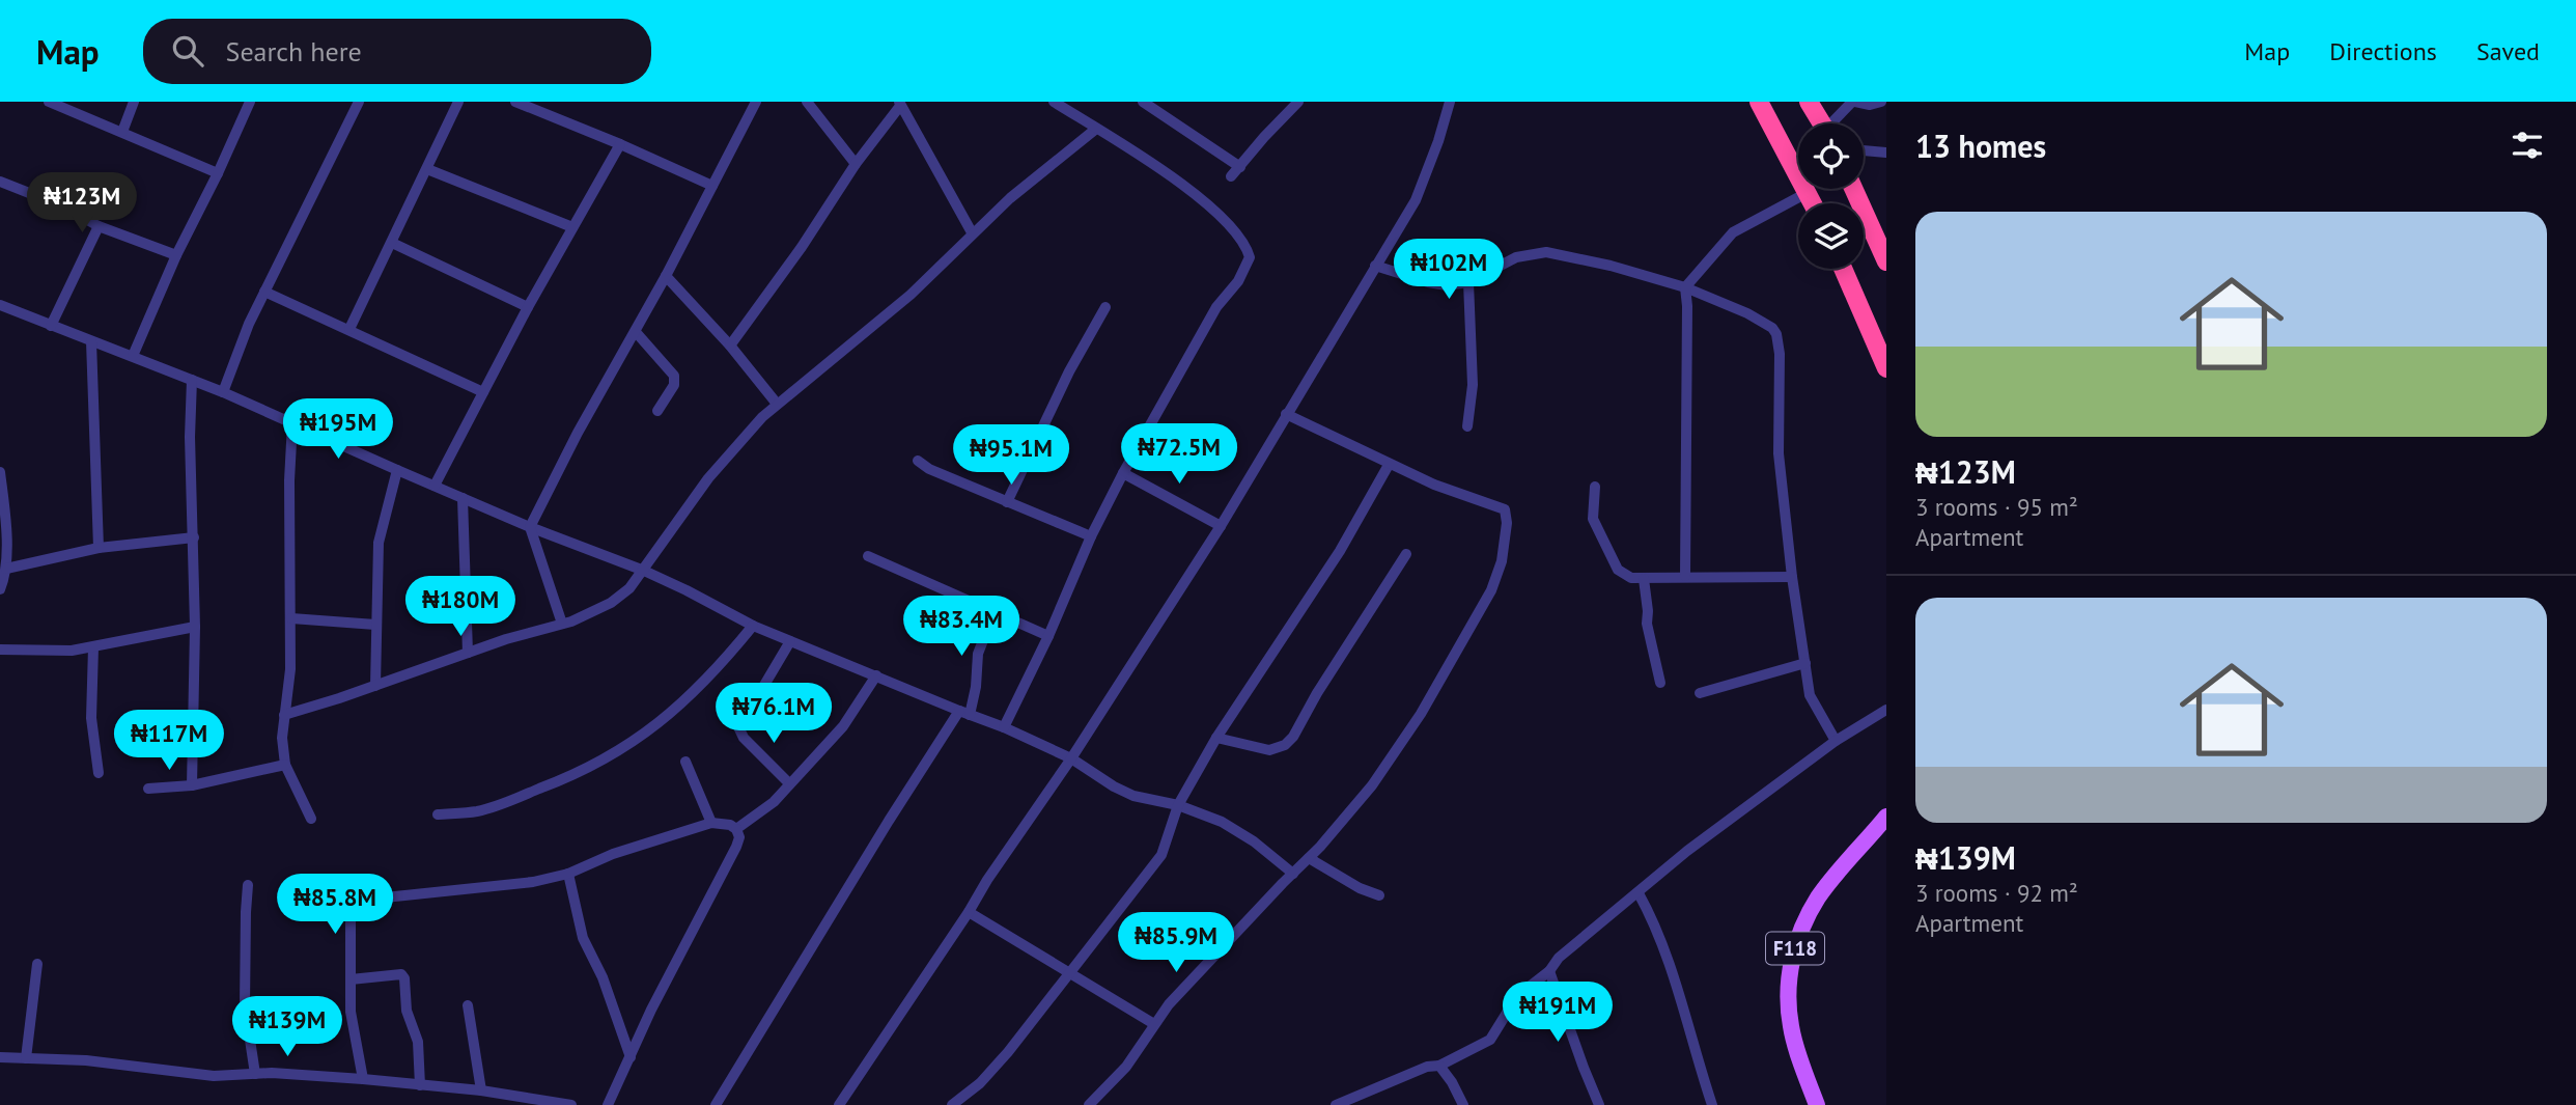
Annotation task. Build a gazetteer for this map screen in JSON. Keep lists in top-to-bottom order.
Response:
{
  "streets": {
    "main road": ["F118"]
  },
  "page": {
    "header": "Map",
    "search": "Search here",
    "nav": ["Map", "Directions", "Saved"],
    "heading": "13 homes",
    "price": [
      "₦123M",
      "₦102M",
      "₦195M",
      "₦72.5M",
      "₦95.1M",
      "₦180M",
      "₦83.4M",
      "₦76.1M",
      "₦117M",
      "₦85.8M",
      "₦85.9M",
      "₦191M",
      "₦139M"
    ],
    "list": [
      {
        "name": "₦123M",
        "note": "3 rooms · 95 m² · Apartment"
      },
      {
        "name": "₦139M",
        "note": "3 rooms · 92 m² · Apartment"
      }
    ]
  }
}
